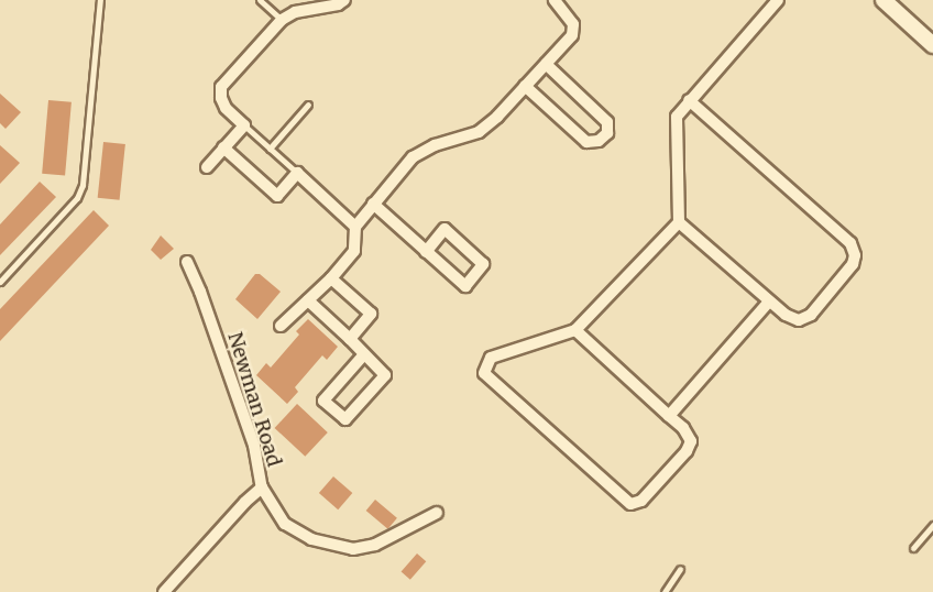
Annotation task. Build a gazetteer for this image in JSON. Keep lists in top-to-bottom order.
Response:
{
  "streets": {
    "street": ["Newman Road"]
  }
}
